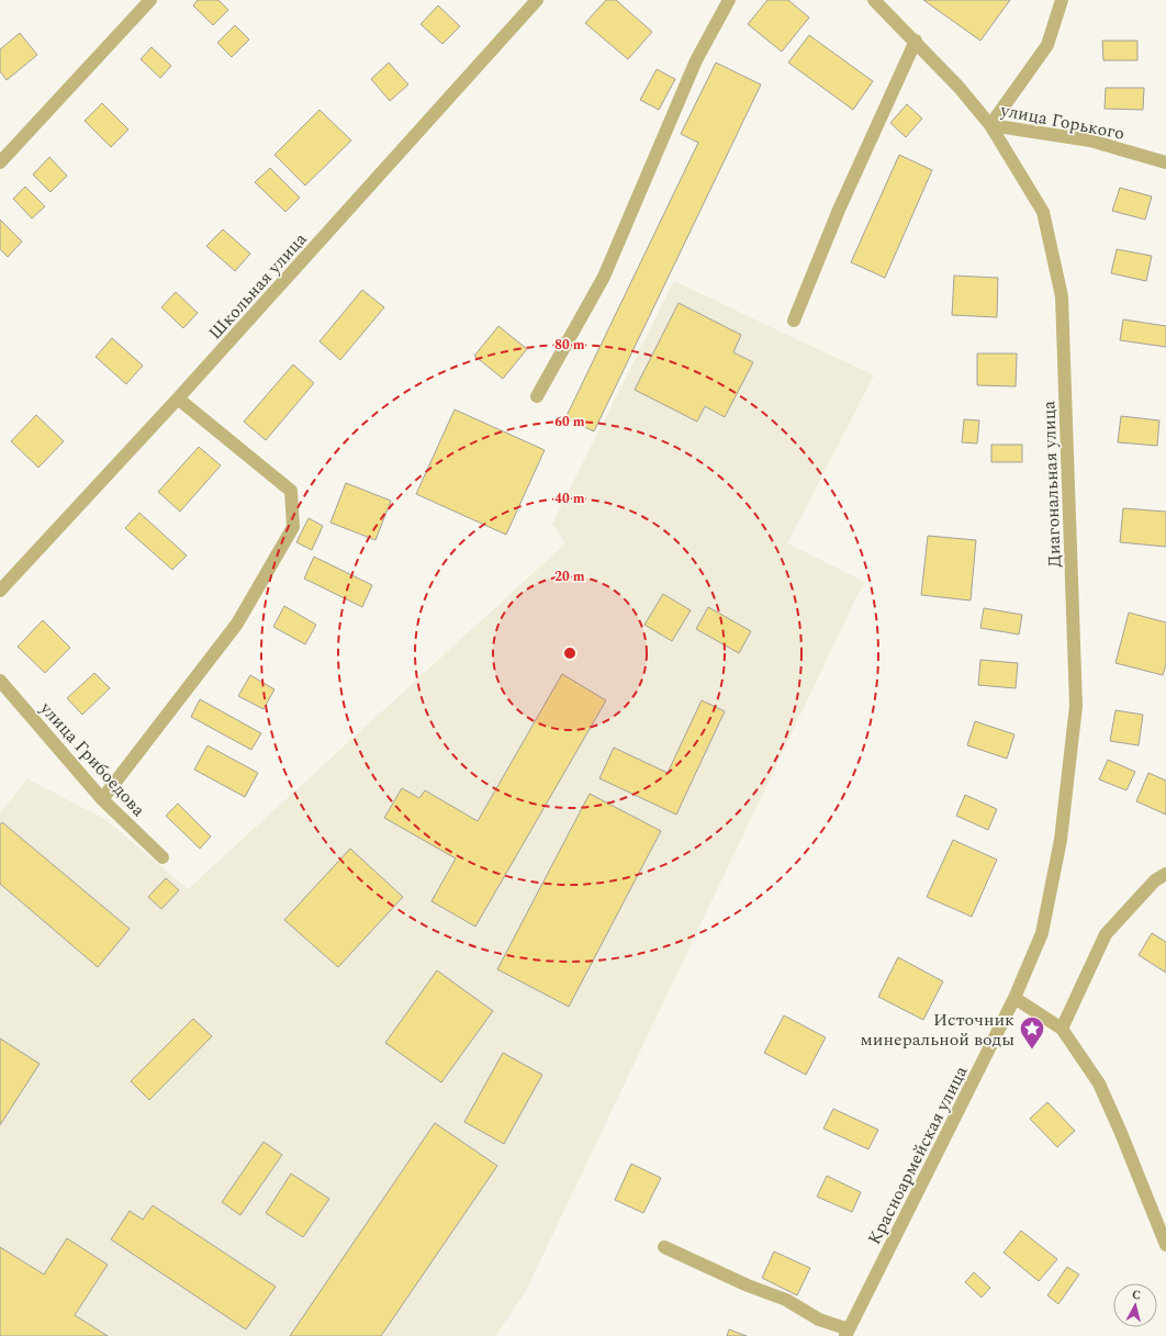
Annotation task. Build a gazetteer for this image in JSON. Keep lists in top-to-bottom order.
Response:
{
  "streets": {
    "street": [
      "улица Горького",
      "Школьная улица",
      "Диагональная улица",
      "улица Грибоедова",
      "Красноармейская улица"
    ]
  },
  "crossings": [
    ["улица Горького", "Диагональная улица"],
    ["Диагональная улица", "Красноармейская улица"]
  ],
  "places": {
    "place": ["Источник минеральной воды"]
  },
  "north": "top",
  "rings": [
    "80 m",
    "60 m",
    "40 m",
    "20 m"
  ]
}
